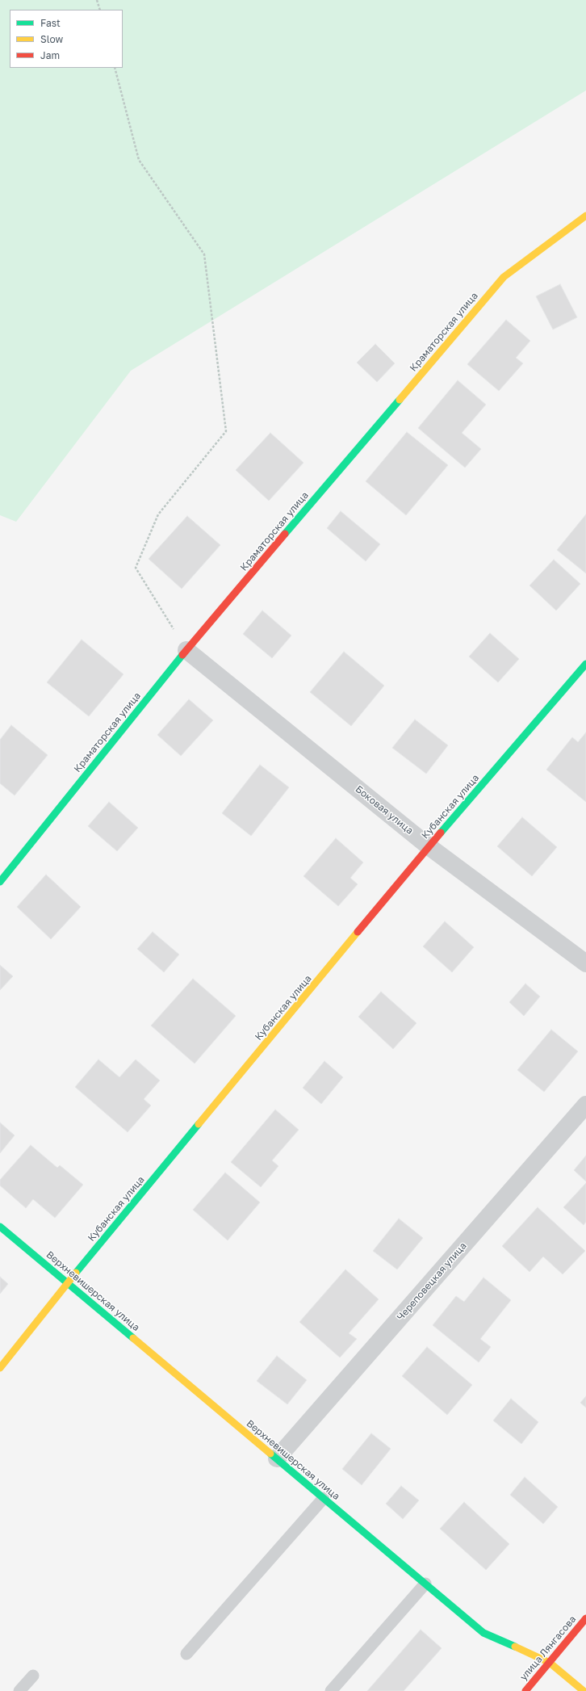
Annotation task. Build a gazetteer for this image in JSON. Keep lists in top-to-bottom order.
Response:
{
  "streets": {
    "street": [
      "Краматорская улица",
      "Кубанская улица",
      "Боковая улица",
      "Череповецкая улица",
      "Верхневишерская улица",
      "улица Лянгасова"
    ]
  },
  "crossings": [
    ["Краматорская улица", "Боковая улица"],
    ["Кубанская улица", "Боковая улица"],
    ["Кубанская улица", "Верхневишерская улица"],
    ["Череповецкая улица", "Верхневишерская улица"],
    ["Верхневишерская улица", "улица Лянгасова"]
  ],
  "legend": ["Fast", "Slow", "Jam"]
}
